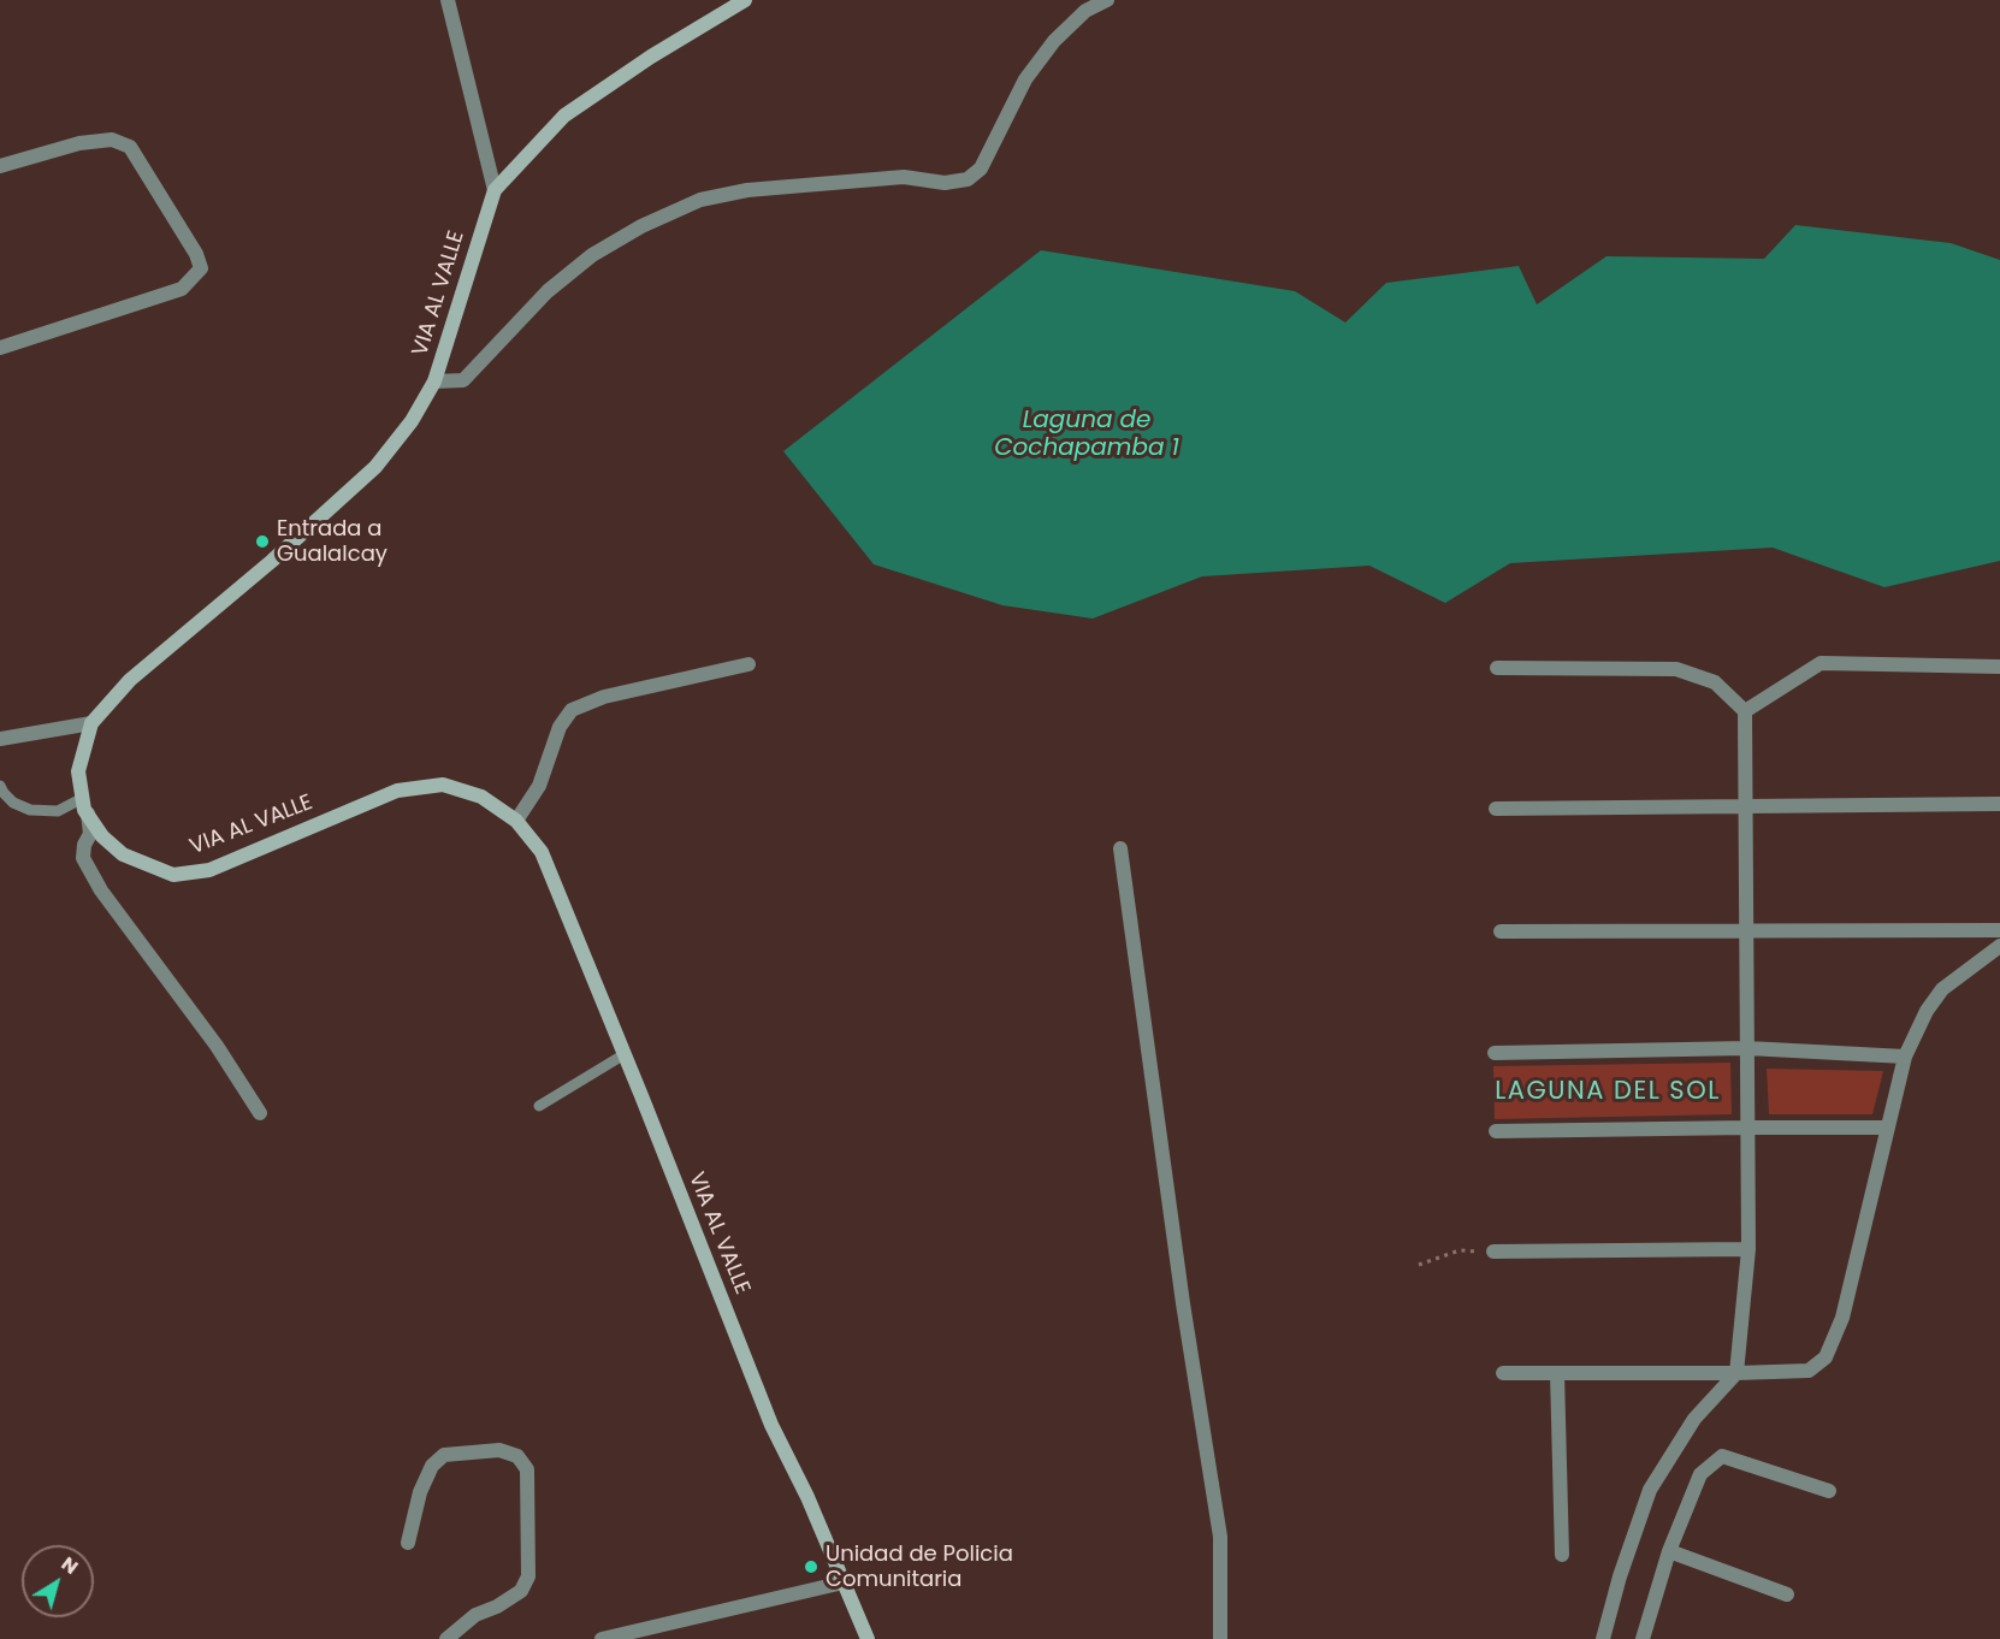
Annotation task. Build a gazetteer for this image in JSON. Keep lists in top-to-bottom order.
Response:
{
  "streets": {
    "main road": ["VIA AL VALLE"]
  },
  "districts": ["LAGUNA DEL SOL"],
  "water": ["Laguna de Cochapamba 1"],
  "places": ["Entrada a Gualalcay", "Unidad de Policia Comunitaria"],
  "north": "top right"
}
